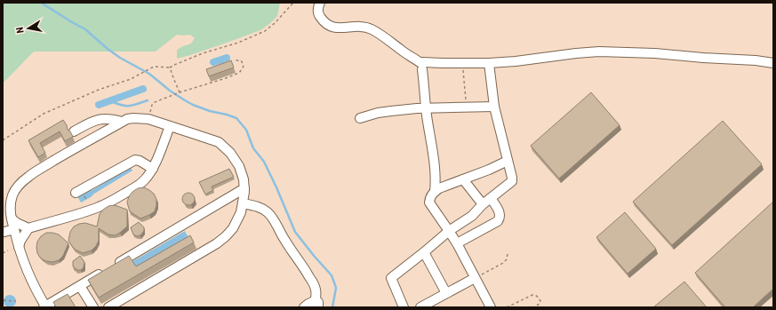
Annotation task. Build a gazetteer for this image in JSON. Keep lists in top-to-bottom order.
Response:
{
  "north": "left"
}
